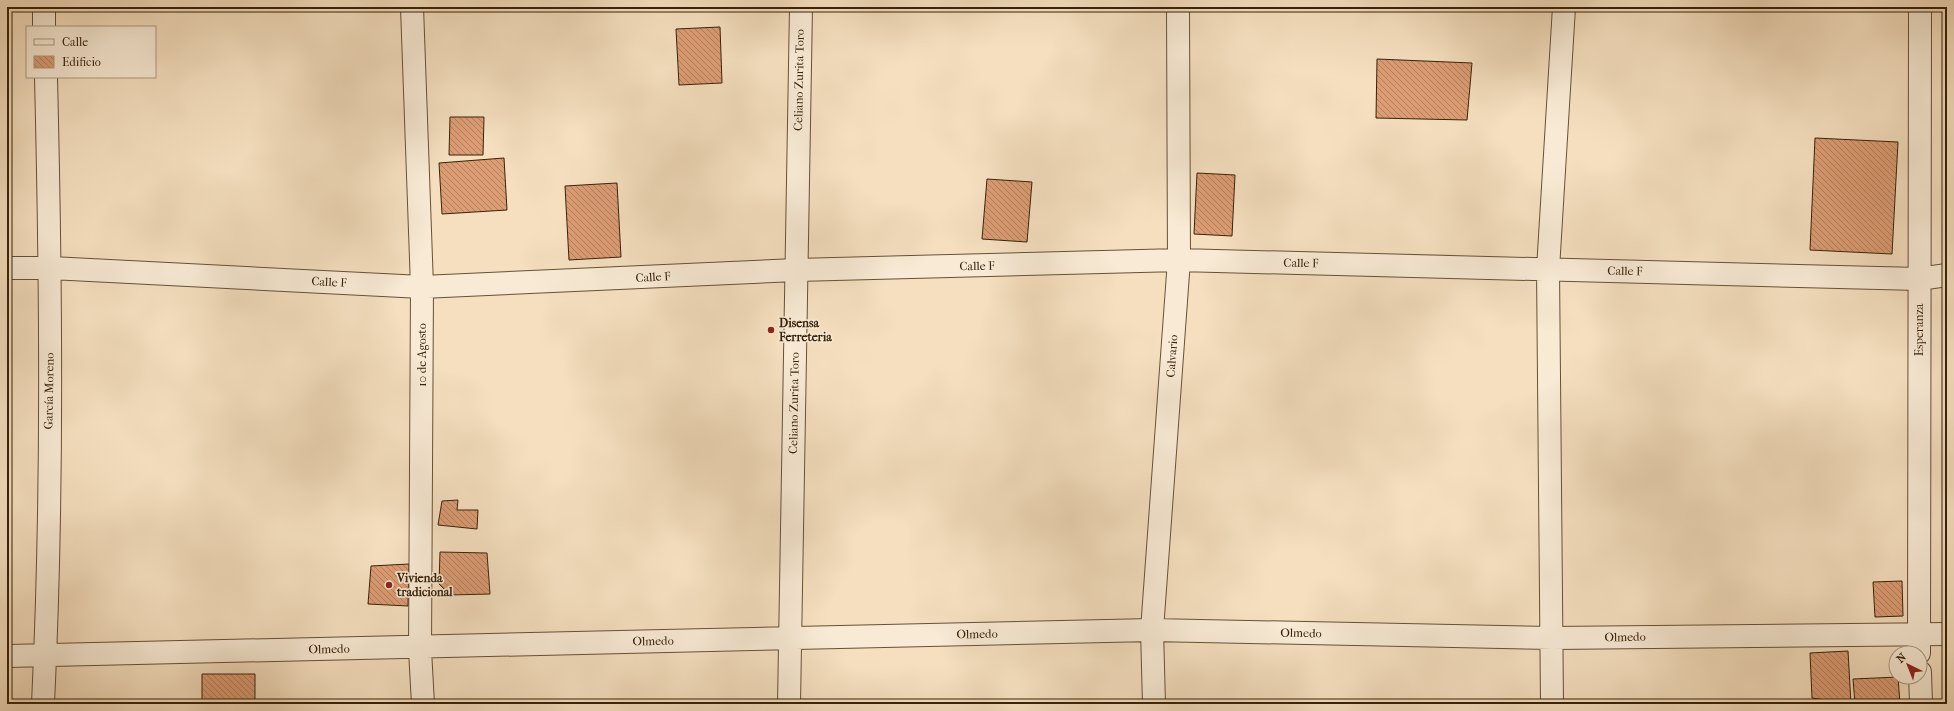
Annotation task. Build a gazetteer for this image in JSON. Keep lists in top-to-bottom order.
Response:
{
  "streets": {
    "street": [
      "Celiano Zurita Toro",
      "Calle F",
      "Esperanza",
      "10 de Agosto",
      "Calvario",
      "García Moreno",
      "Olmedo"
    ]
  },
  "crossings": [
    ["Celiano Zurita Toro", "Calle F"],
    ["Celiano Zurita Toro", "Olmedo"],
    ["Calle F", "Esperanza"],
    ["Calle F", "10 de Agosto"],
    ["Calle F", "Calvario"],
    ["Calle F", "García Moreno"],
    ["Esperanza", "Olmedo"],
    ["10 de Agosto", "Olmedo"],
    ["Calvario", "Olmedo"],
    ["García Moreno", "Olmedo"]
  ],
  "places": ["Disensa Ferreteria", "Vivienda tradicional"],
  "legend": ["Calle", "Edificio"],
  "north": "top left"
}
